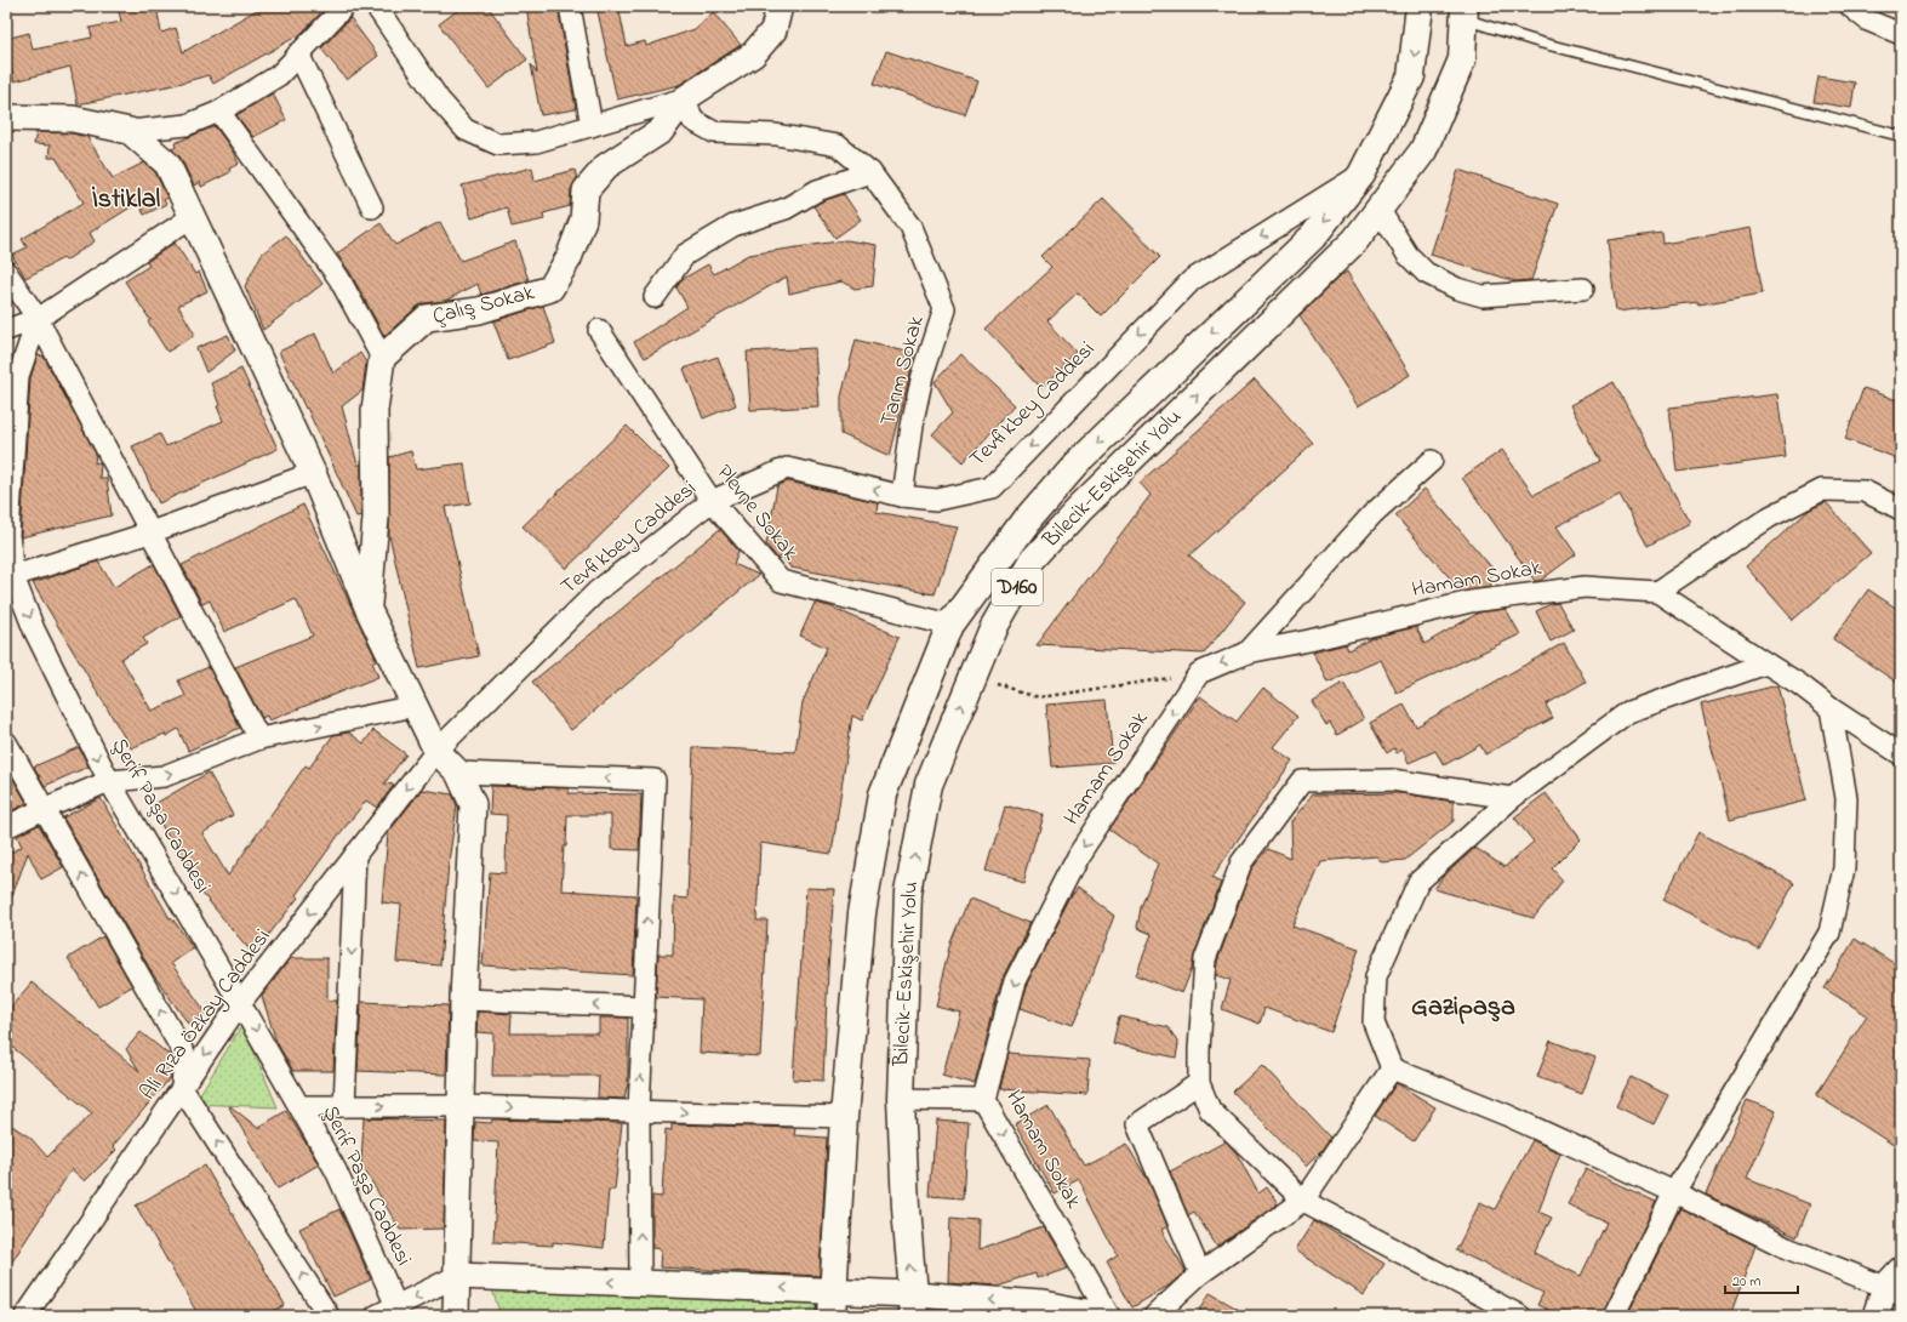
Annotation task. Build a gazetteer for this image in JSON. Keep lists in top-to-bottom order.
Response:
{
  "streets": {
    "main road": ["Bilecik-Eskişehir Yolu", "D160"],
    "street": [
      "Çalış Sokak",
      "Tarım Sokak",
      "Tevfikbey Caddesi",
      "Plevne Sokak",
      "Hamam Sokak",
      "Şerif Paşa Caddesi",
      "Ali Rıza Özkay Caddesi"
    ]
  },
  "crossings": [
    ["Çalış Sokak", "Tarım Sokak"],
    ["Tarım Sokak", "Tevfikbey Caddesi"],
    ["Tevfikbey Caddesi", "Bilecik-Eskişehir Yolu"],
    ["Tevfikbey Caddesi", "Plevne Sokak"],
    ["Tevfikbey Caddesi", "Ali Rıza Özkay Caddesi"],
    ["Bilecik-Eskişehir Yolu", "Plevne Sokak"],
    ["Şerif Paşa Caddesi", "Ali Rıza Özkay Caddesi"]
  ],
  "one_way": ["Tevfikbey Caddesi", "Hamam Sokak", "Ali Rıza Özkay Caddesi"],
  "districts": ["İstiklal", "Gazipaşa"],
  "scale_bar": "20 m"
}
